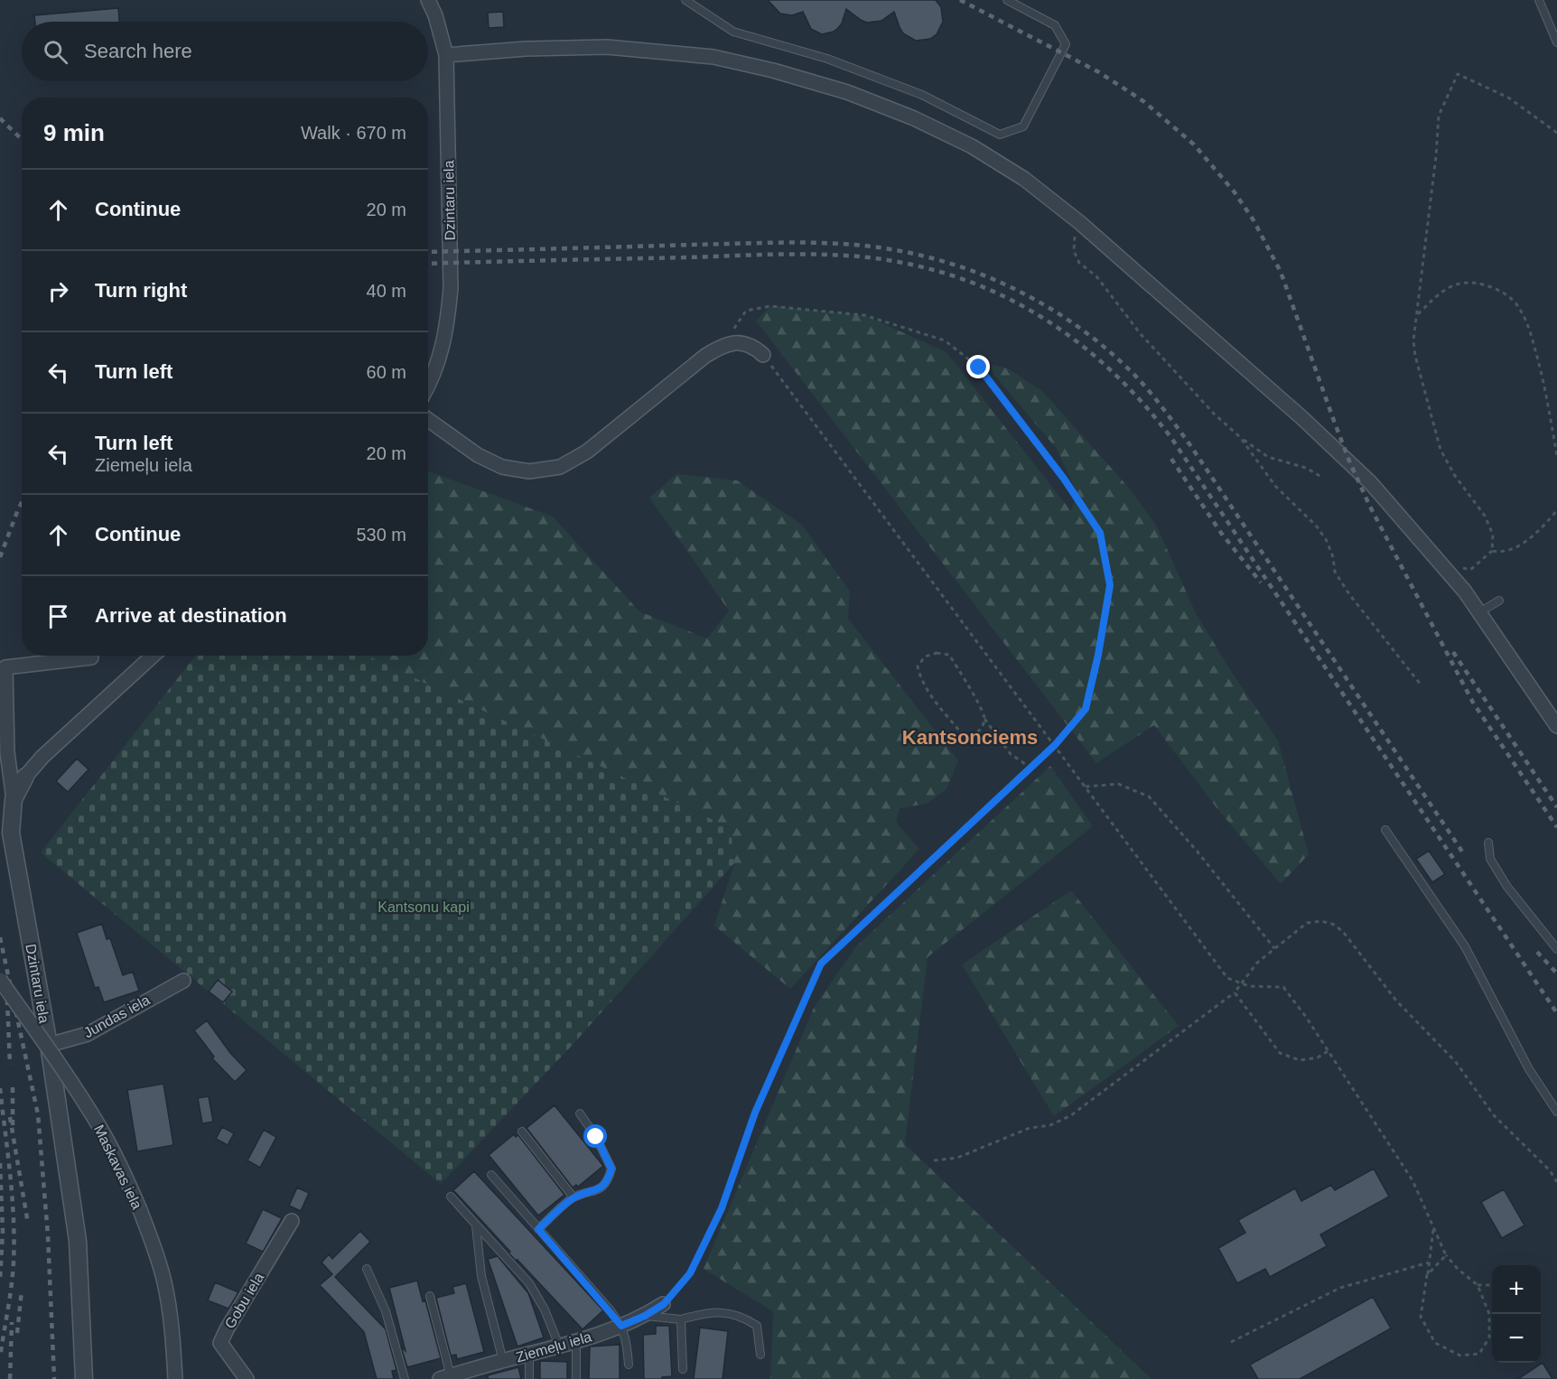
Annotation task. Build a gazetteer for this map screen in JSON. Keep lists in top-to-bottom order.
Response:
{
  "streets": {
    "street": [
      "Dzintaru iela",
      "Jundas iela",
      "Maskavas iela",
      "Gobu iela",
      "Ziemeļu iela"
    ]
  },
  "crossings": [
    ["Dzintaru iela", "Jundas iela"]
  ],
  "districts": ["Kantsonciems"],
  "parks": ["Kantsonu kapi"],
  "page": {
    "search": "Search here",
    "heading": ["9 min", "Walk · 670 m"],
    "list": [
      ["Continue", "20 m"],
      ["Turn right", "40 m"],
      ["Turn left", "60 m"],
      ["Turn left", "Ziemeļu iela", "20 m"],
      ["Continue", "530 m"],
      "Arrive at destination"
    ],
    "map_buttons": ["+", "−"]
  }
}
